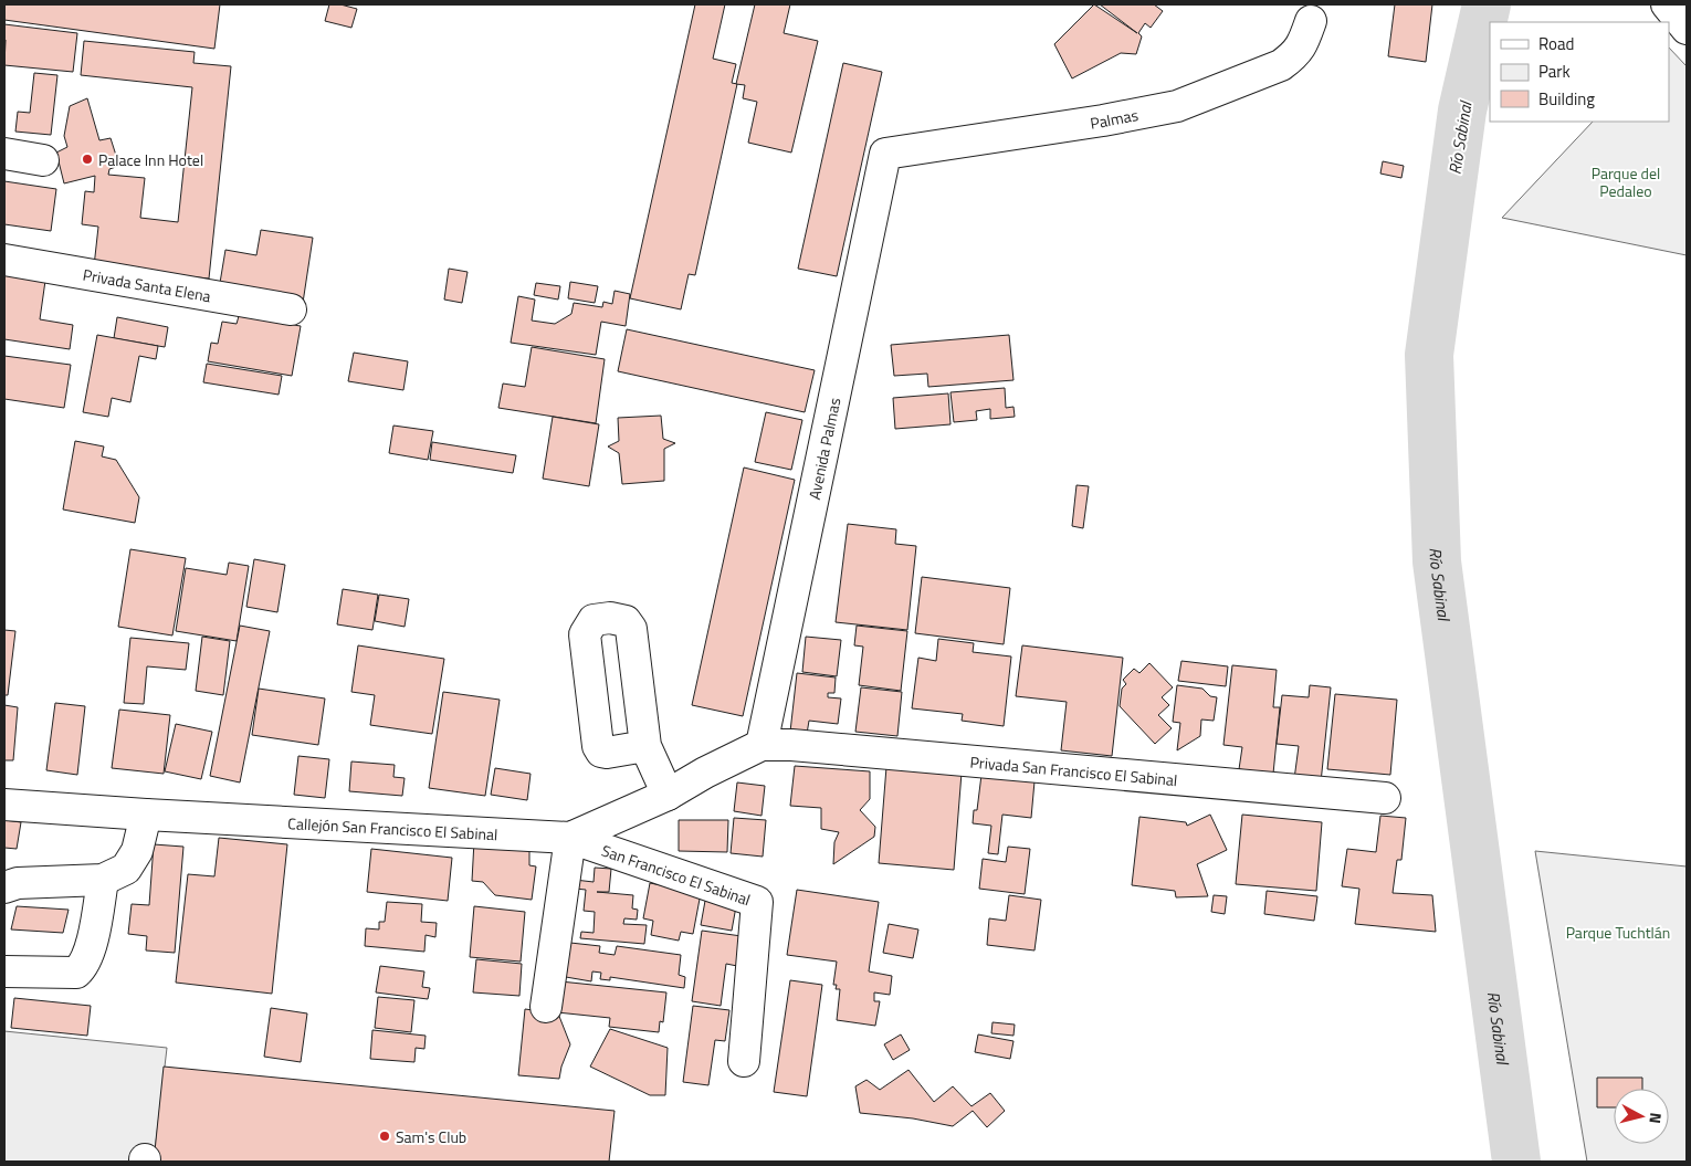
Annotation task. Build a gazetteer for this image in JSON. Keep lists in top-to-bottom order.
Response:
{
  "streets": {
    "street": [
      "Palmas",
      "Privada Santa Elena",
      "Avenida Palmas",
      "Privada San Francisco El Sabinal",
      "Callejón San Francisco El Sabinal",
      "San Francisco El Sabinal"
    ]
  },
  "crossings": [
    ["Palmas", "Avenida Palmas"],
    ["Avenida Palmas", "Privada San Francisco El Sabinal"],
    ["Avenida Palmas", "Callejón San Francisco El Sabinal"],
    ["Privada San Francisco El Sabinal", "Callejón San Francisco El Sabinal"],
    ["Callejón San Francisco El Sabinal", "San Francisco El Sabinal"]
  ],
  "water": ["Río Sabinal"],
  "parks": ["Parque del Pedaleo", "Parque Tuchtlán"],
  "places": ["Palace Inn Hotel", "Sam's Club"],
  "legend": ["Road", "Park", "Building"],
  "north": "right"
}
